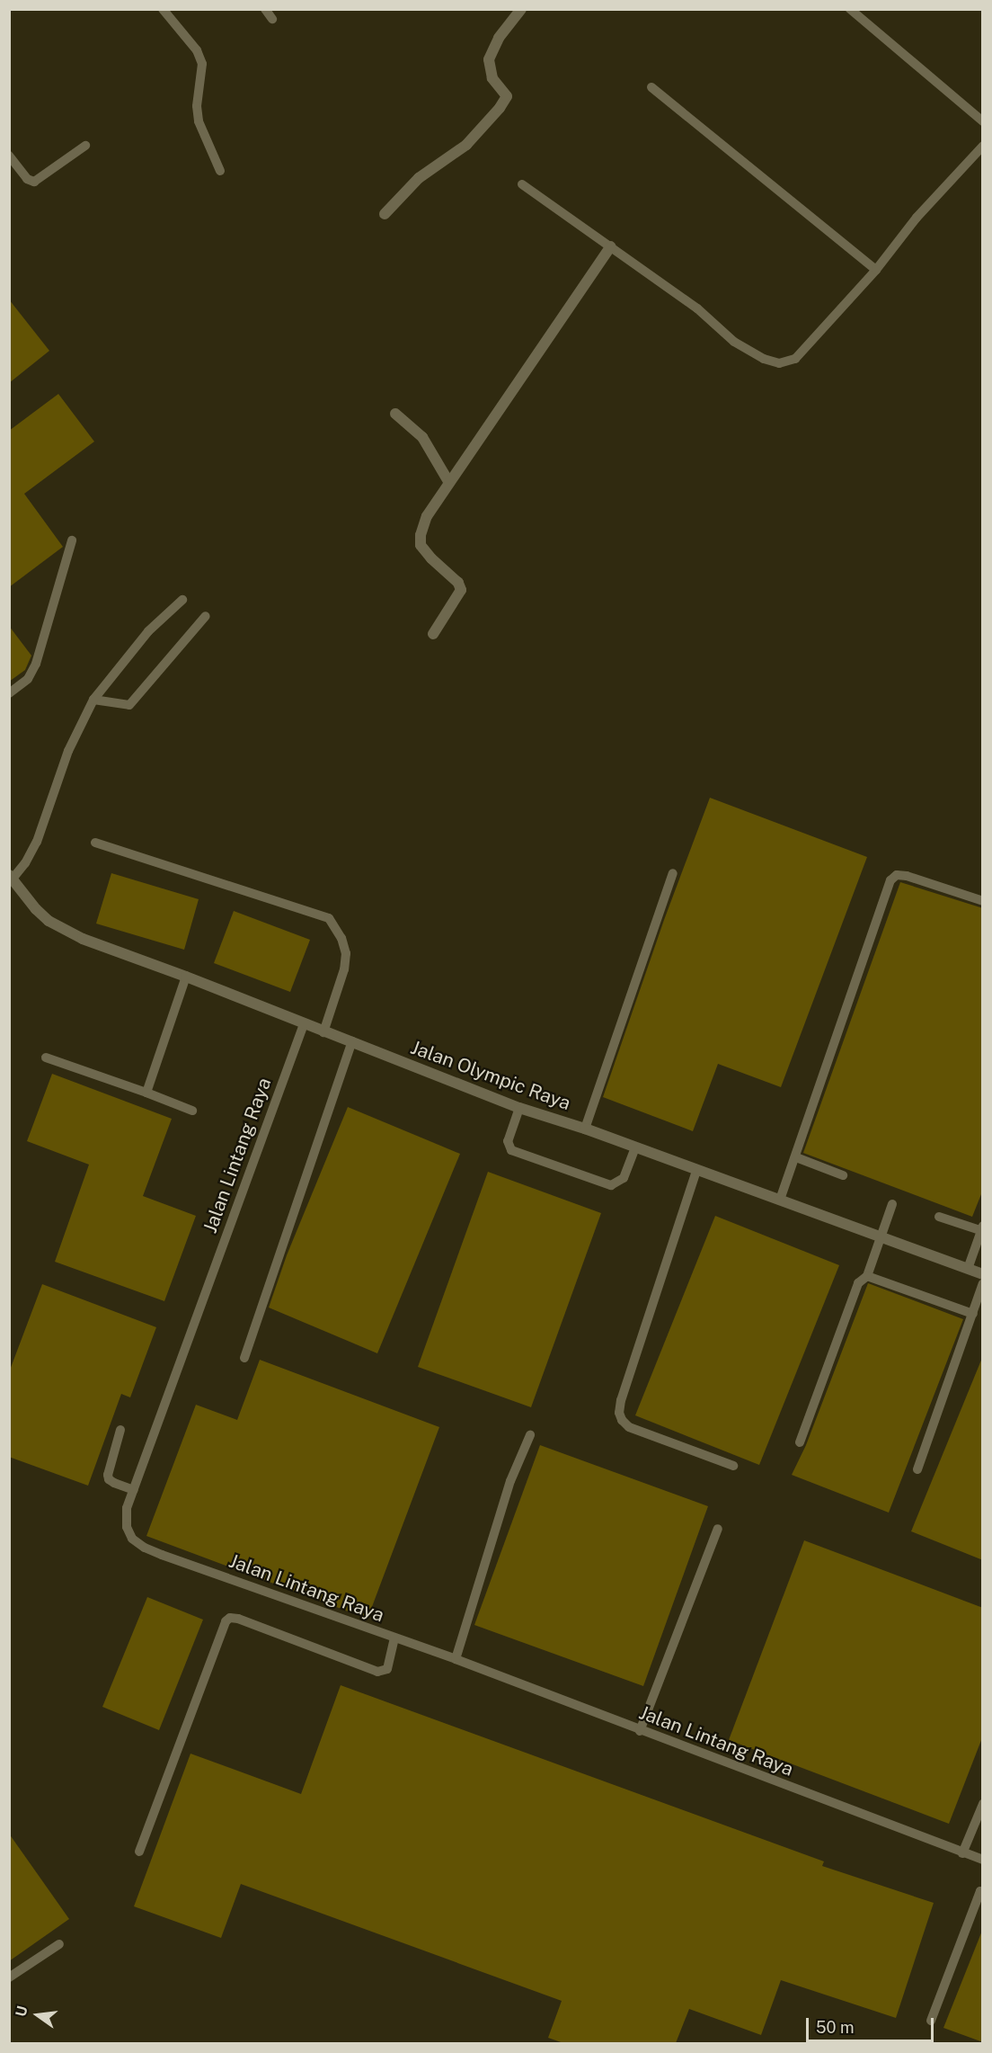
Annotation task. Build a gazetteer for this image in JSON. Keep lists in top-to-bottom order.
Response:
{
  "streets": {
    "street": ["Jalan Olympic Raya"],
    "lane": ["Jalan Lintang Raya"]
  },
  "crossings": [
    ["Jalan Olympic Raya", "Jalan Lintang Raya"]
  ],
  "scale_bar": "50 m",
  "north": "left"
}
